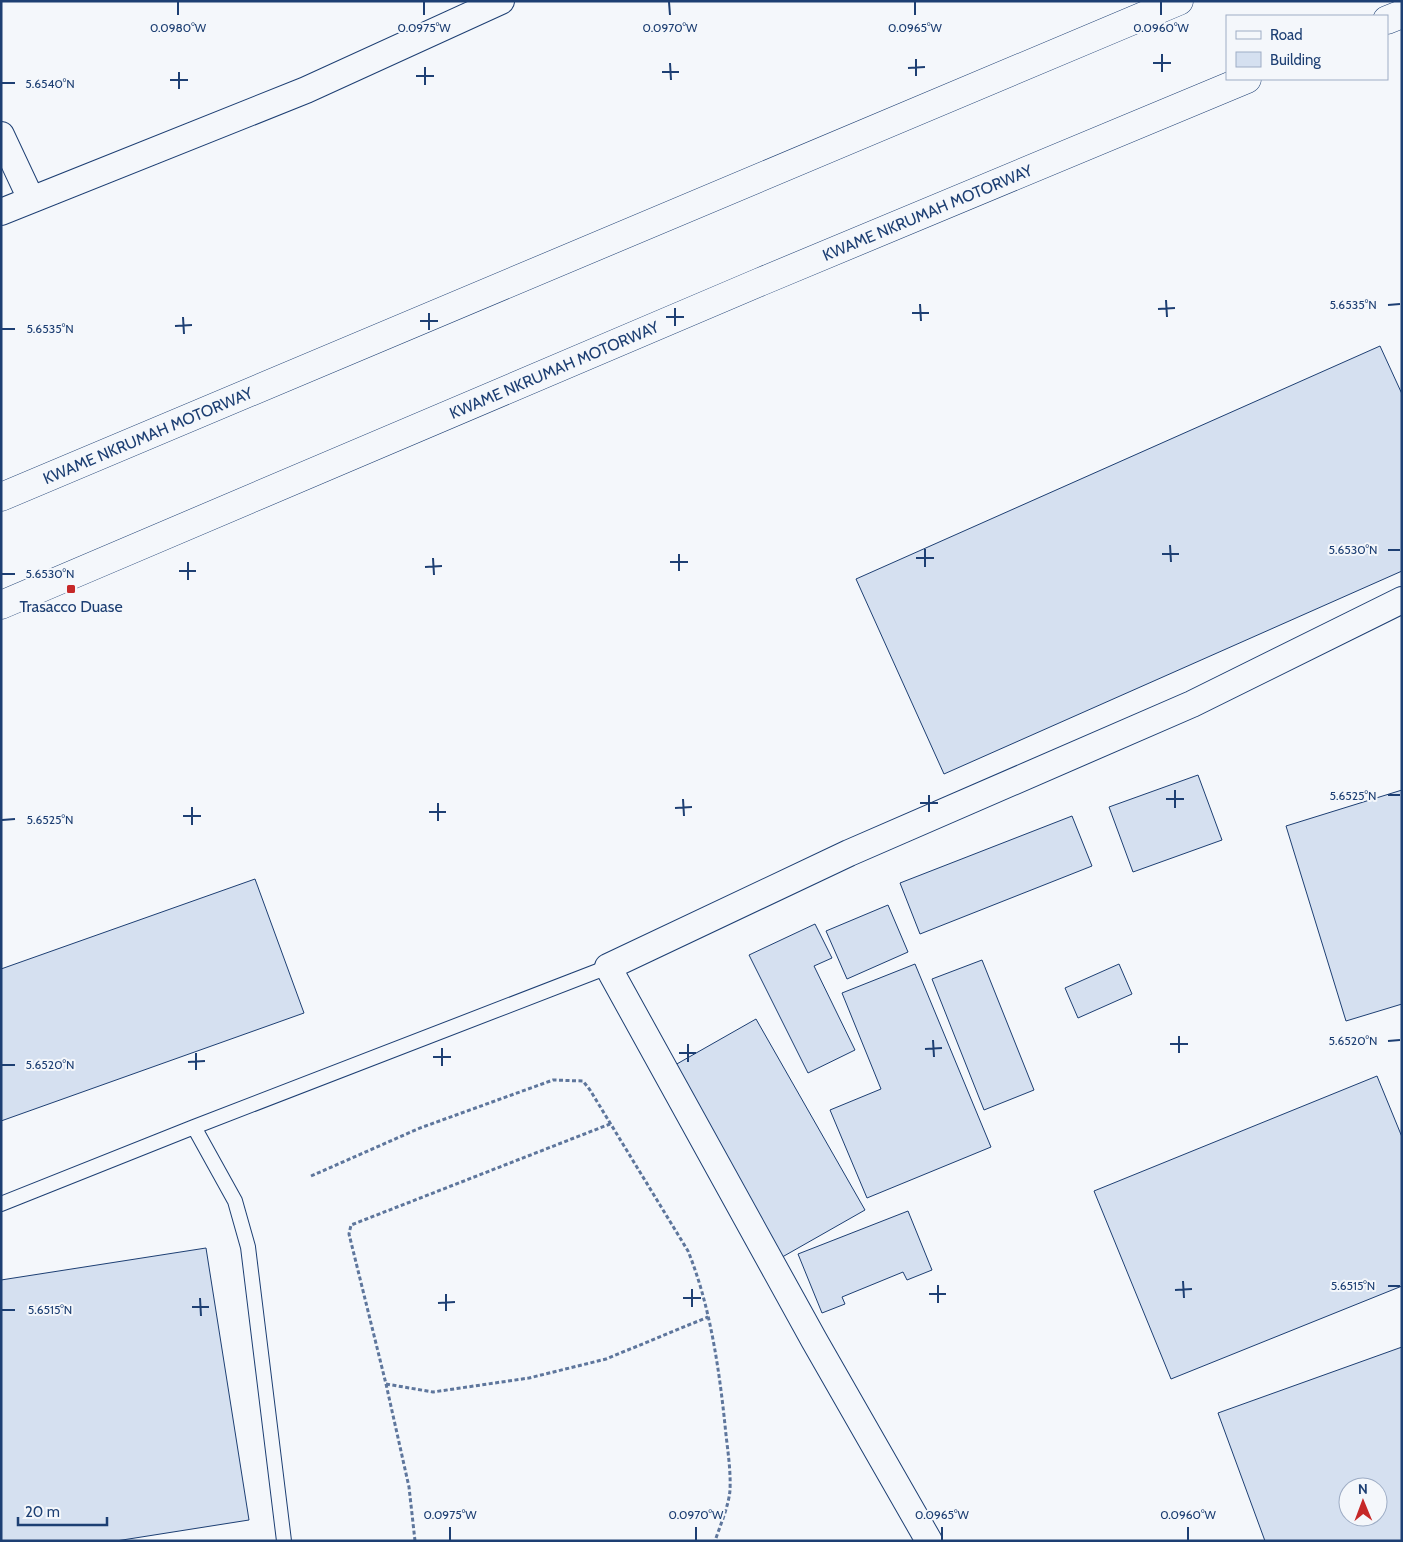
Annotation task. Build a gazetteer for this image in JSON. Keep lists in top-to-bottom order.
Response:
{
  "streets": {
    "highway": ["KWAME NKRUMAH MOTORWAY"]
  },
  "places": {
    "transit": ["Trasacco Duase"]
  },
  "legend": ["Road", "Building"],
  "scale_bar": "20 m",
  "north": "top",
  "coordinates": [
    "0.0980°W",
    "0.0975°W",
    "0.0970°W",
    "0.0965°W",
    "0.0960°W",
    "5.6540°N",
    "5.6535°N",
    "5.6530°N",
    "5.6525°N",
    "5.6520°N",
    "5.6515°N"
  ]
}
